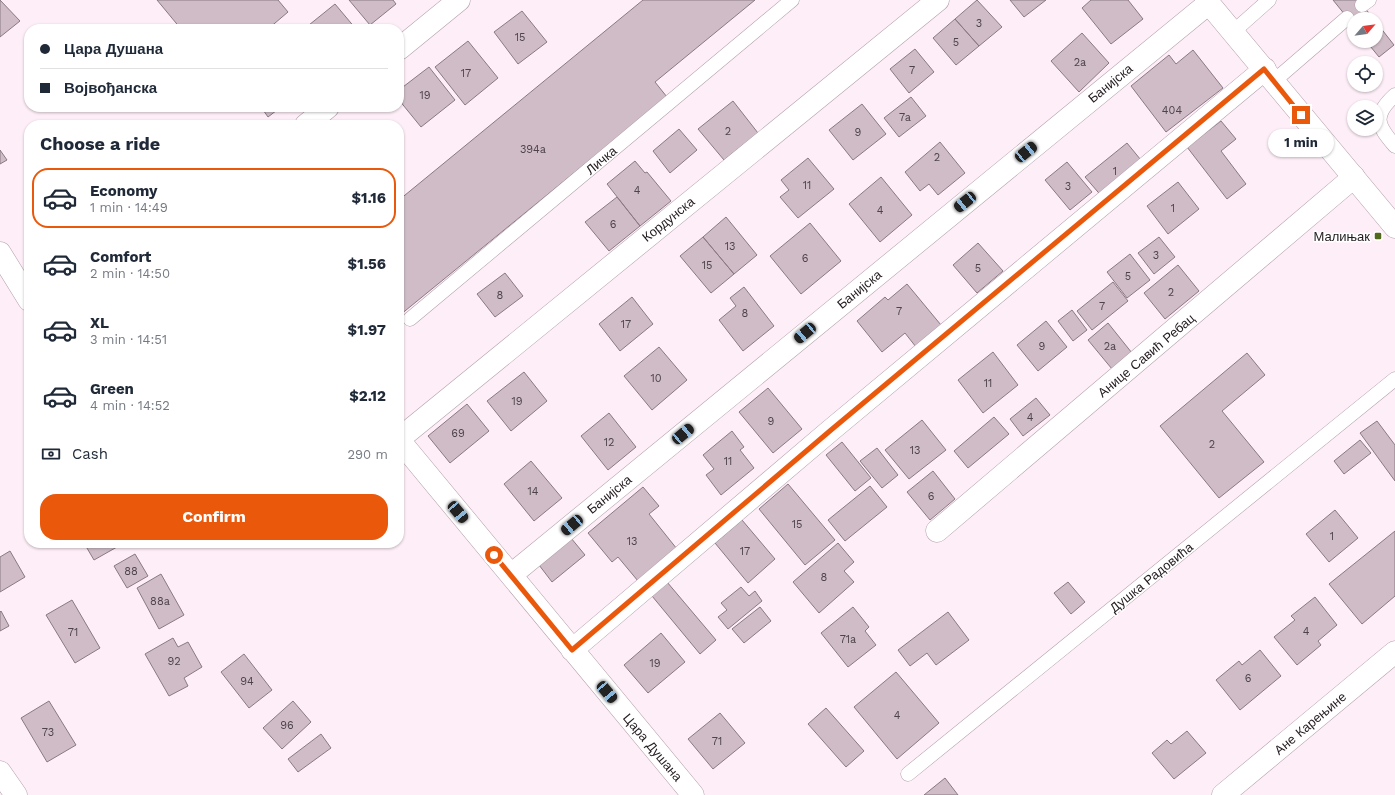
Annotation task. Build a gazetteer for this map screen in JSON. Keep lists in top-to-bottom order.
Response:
{
  "streets": {
    "street": [
      "Банијска",
      "Кордунска",
      "Анице Савић Ребац",
      "Ане Карењине",
      "Цара Душана"
    ],
    "lane": ["Личка", "Душка Радовића"]
  },
  "crossings": [
    ["Банијска", "Цара Душана"]
  ],
  "places": {
    "transit": ["Малињак"]
  },
  "house_numbers": [
    "3",
    "15",
    "5",
    "2a",
    "7",
    "17",
    "19",
    "404",
    "7a",
    "2",
    "9",
    "394a",
    "2",
    "1",
    "11",
    "3",
    "4",
    "1",
    "4",
    "6",
    "13",
    "3",
    "6",
    "15",
    "5",
    "5",
    "2",
    "8",
    "7",
    "7",
    "8",
    "17",
    "9",
    "2a",
    "10",
    "11",
    "19",
    "4",
    "9",
    "69",
    "12",
    "2",
    "13",
    "11",
    "14",
    "6",
    "15",
    "1",
    "13",
    "17",
    "88",
    "8",
    "88a",
    "4",
    "71",
    "71a",
    "92",
    "19",
    "6",
    "94",
    "4",
    "96",
    "73",
    "71"
  ],
  "north": "top right",
  "page": {
    "banner": ["Цара Душана", "Војвођанска"],
    "heading": "Choose a ride",
    "bubble": "1 min",
    "list": [
      {
        "name": "Economy",
        "note": "1 min · 14:49",
        "value": "$1.16"
      },
      {
        "name": "Comfort",
        "note": "2 min · 14:50",
        "value": "$1.56"
      },
      {
        "name": "XL",
        "note": "3 min · 14:51",
        "value": "$1.97"
      },
      {
        "name": "Green",
        "note": "4 min · 14:52",
        "value": "$2.12"
      }
    ],
    "pay": ["Cash", "290 m"],
    "buttons": "Confirm"
  }
}
